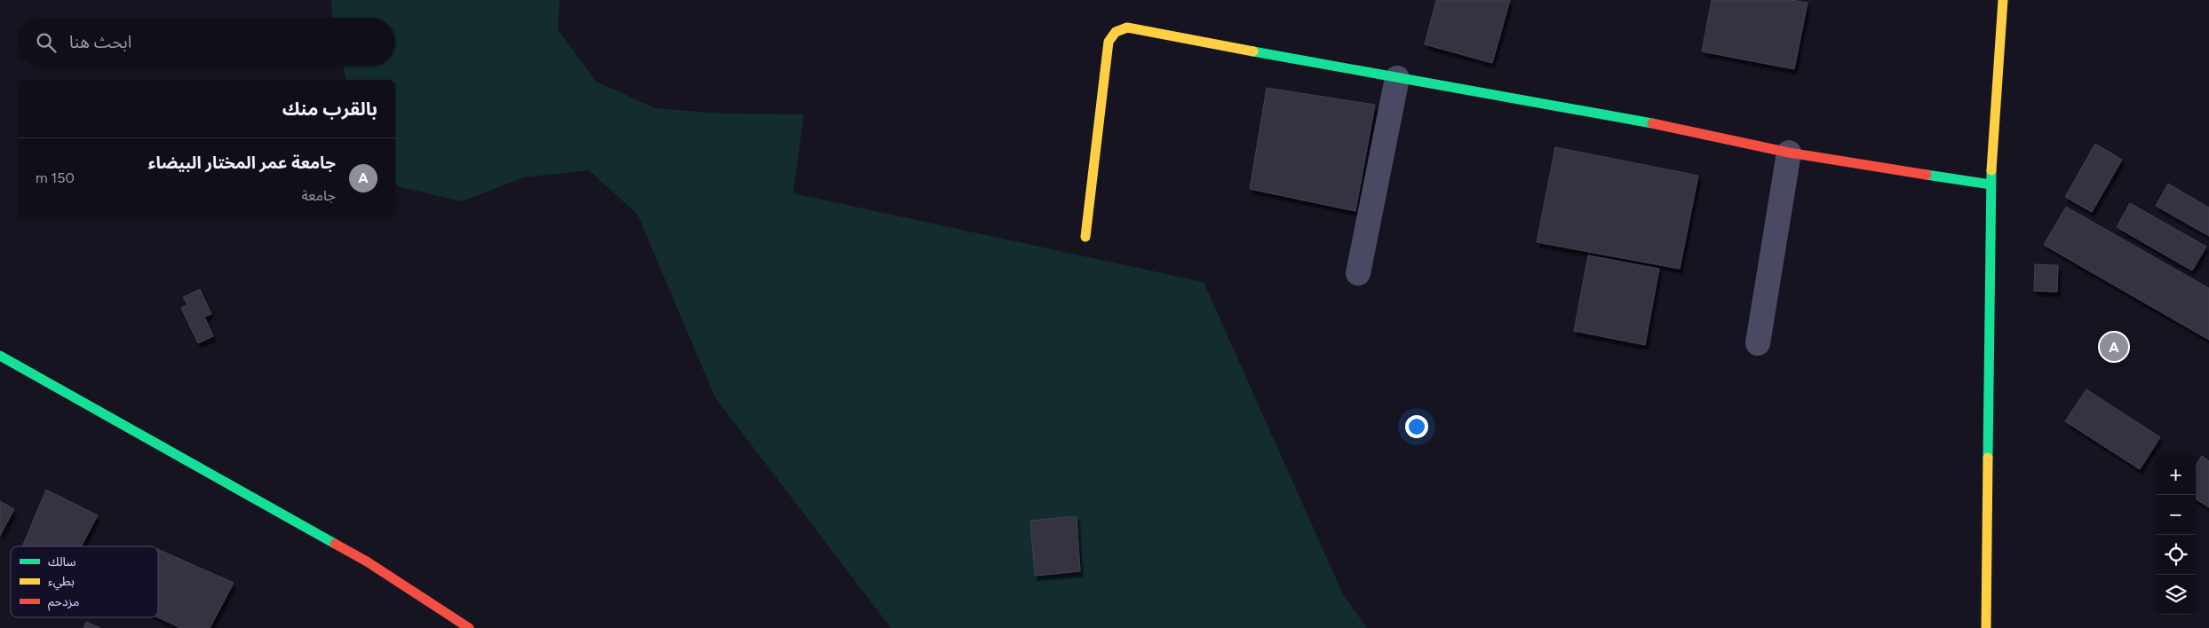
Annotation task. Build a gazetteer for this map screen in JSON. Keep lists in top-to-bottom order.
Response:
{
  "legend": ["سالك", "بطيء", "مزدحم"],
  "page": {
    "search": "ابحث هنا",
    "heading": "بالقرب منك",
    "list": [
      {
        "mark": "A",
        "name": "جامعة عمر المختار البيضاء",
        "note": "جامعة",
        "value": "150 m"
      }
    ],
    "pins": "A",
    "map_buttons": ["+", "−"]
  }
}
